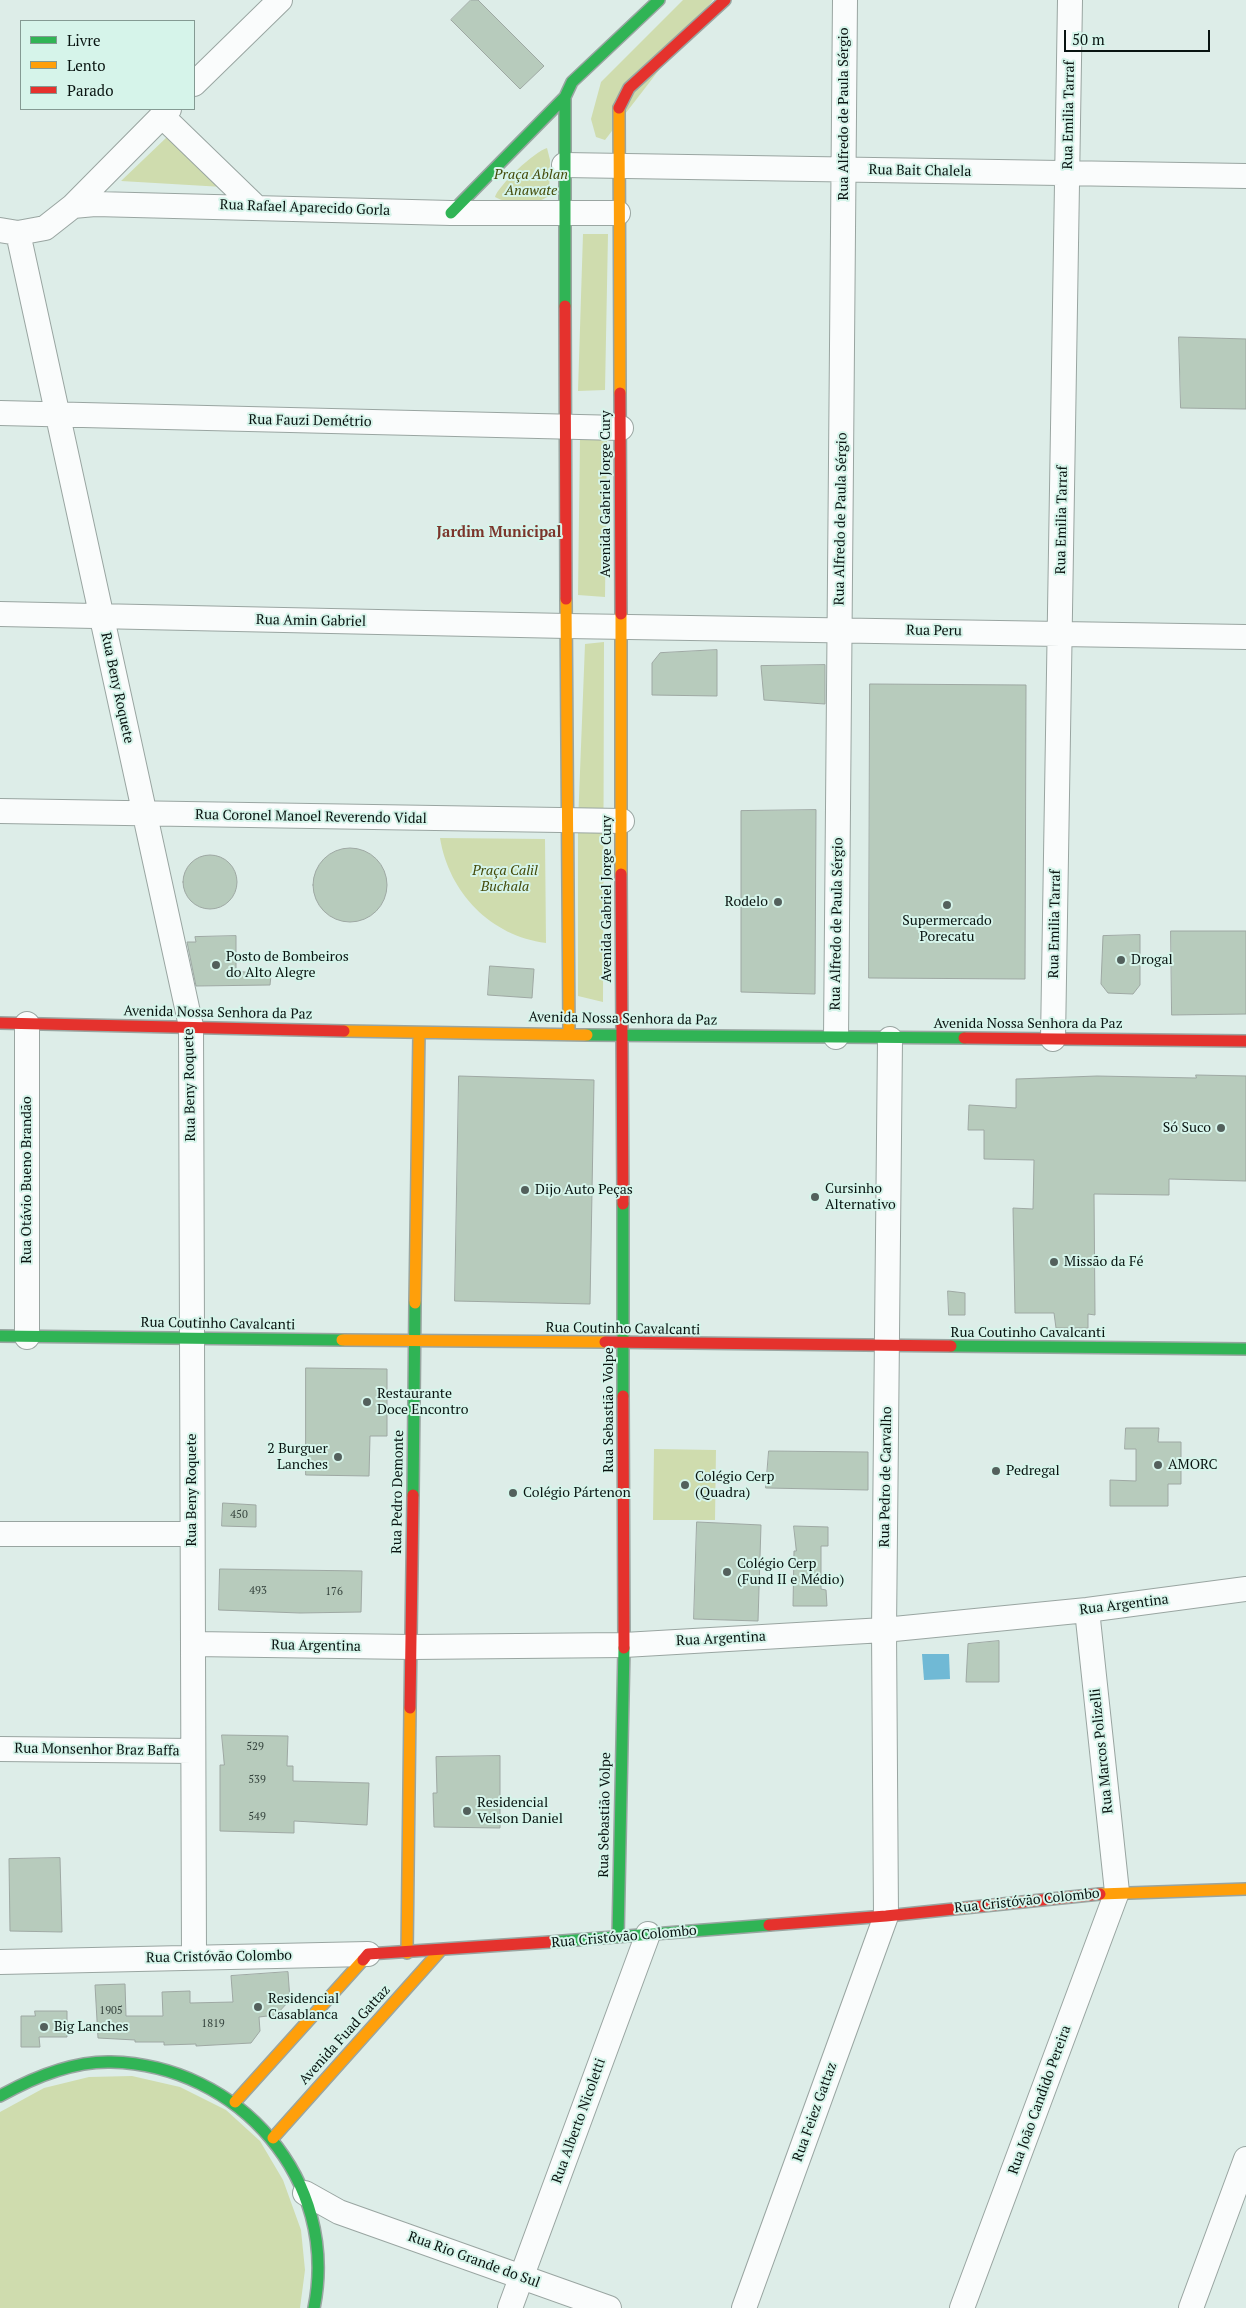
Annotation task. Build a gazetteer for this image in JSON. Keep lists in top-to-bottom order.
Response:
{
  "streets": {
    "main road": [
      "Avenida Gabriel Jorge Cury",
      "Avenida Nossa Senhora da Paz",
      "Rua Coutinho Cavalcanti",
      "Rua Sebastião Volpe",
      "Rua Pedro Demonte",
      "Rua Cristóvão Colombo",
      "Avenida Fuad Gattaz"
    ],
    "street": [
      "Rua Alfredo de Paula Sérgio",
      "Rua Emilia Tarraf",
      "Rua Bait Chalela",
      "Rua Rafael Aparecido Gorla",
      "Rua Fauzi Demétrio",
      "Rua Amin Gabriel",
      "Rua Peru",
      "Rua Beny Roquete",
      "Rua Coronel Manoel Reverendo Vidal",
      "Rua Otávio Bueno Brandão",
      "Rua Pedro de Carvalho",
      "Rua Argentina",
      "Rua Monsenhor Braz Baffa",
      "Rua Marcos Polizelli",
      "Rua João Candido Pereira",
      "Rua Feiez Gattaz",
      "Rua Alberto Nicoletti",
      "Rua Rio Grande do Sul"
    ]
  },
  "crossings": [
    ["Rua Alfredo de Paula Sérgio", "Rua Bait Chalela"],
    ["Rua Alfredo de Paula Sérgio", "Rua Peru"],
    ["Rua Alfredo de Paula Sérgio", "Avenida Nossa Senhora da Paz"],
    ["Rua Emilia Tarraf", "Rua Bait Chalela"],
    ["Rua Emilia Tarraf", "Rua Peru"],
    ["Rua Emilia Tarraf", "Avenida Nossa Senhora da Paz"],
    ["Rua Bait Chalela", "Avenida Gabriel Jorge Cury"],
    ["Rua Rafael Aparecido Gorla", "Avenida Gabriel Jorge Cury"],
    ["Rua Fauzi Demétrio", "Avenida Gabriel Jorge Cury"],
    ["Rua Fauzi Demétrio", "Rua Beny Roquete"],
    ["Avenida Gabriel Jorge Cury", "Rua Amin Gabriel"],
    ["Avenida Gabriel Jorge Cury", "Rua Peru"],
    ["Avenida Gabriel Jorge Cury", "Rua Coronel Manoel Reverendo Vidal"],
    ["Avenida Gabriel Jorge Cury", "Avenida Nossa Senhora da Paz"],
    ["Avenida Gabriel Jorge Cury", "Rua Sebastião Volpe"],
    ["Rua Amin Gabriel", "Rua Peru"],
    ["Rua Amin Gabriel", "Rua Beny Roquete"],
    ["Rua Beny Roquete", "Rua Coronel Manoel Reverendo Vidal"],
    ["Rua Beny Roquete", "Avenida Nossa Senhora da Paz"],
    ["Rua Beny Roquete", "Rua Coutinho Cavalcanti"],
    ["Rua Beny Roquete", "Rua Argentina"],
    ["Rua Beny Roquete", "Rua Monsenhor Braz Baffa"],
    ["Rua Beny Roquete", "Rua Cristóvão Colombo"],
    ["Avenida Nossa Senhora da Paz", "Rua Otávio Bueno Brandão"],
    ["Avenida Nossa Senhora da Paz", "Rua Sebastião Volpe"],
    ["Avenida Nossa Senhora da Paz", "Rua Pedro de Carvalho"],
    ["Avenida Nossa Senhora da Paz", "Rua Pedro Demonte"],
    ["Rua Otávio Bueno Brandão", "Rua Coutinho Cavalcanti"],
    ["Rua Coutinho Cavalcanti", "Rua Sebastião Volpe"],
    ["Rua Coutinho Cavalcanti", "Rua Pedro de Carvalho"],
    ["Rua Coutinho Cavalcanti", "Rua Pedro Demonte"],
    ["Rua Sebastião Volpe", "Rua Argentina"],
    ["Rua Sebastião Volpe", "Rua Cristóvão Colombo"],
    ["Rua Pedro de Carvalho", "Rua Argentina"],
    ["Rua Pedro de Carvalho", "Rua Cristóvão Colombo"],
    ["Rua Pedro de Carvalho", "Rua Feiez Gattaz"],
    ["Rua Pedro Demonte", "Rua Argentina"],
    ["Rua Pedro Demonte", "Rua Cristóvão Colombo"],
    ["Rua Argentina", "Rua Marcos Polizelli"],
    ["Rua Marcos Polizelli", "Rua Cristóvão Colombo"],
    ["Rua Marcos Polizelli", "Rua João Candido Pereira"],
    ["Rua Cristóvão Colombo", "Avenida Fuad Gattaz"],
    ["Rua Cristóvão Colombo", "Rua João Candido Pereira"],
    ["Rua Cristóvão Colombo", "Rua Feiez Gattaz"],
    ["Rua Cristóvão Colombo", "Rua Alberto Nicoletti"],
    ["Rua Alberto Nicoletti", "Rua Rio Grande do Sul"]
  ],
  "districts": ["Jardim Municipal"],
  "parks": ["Praça Ablan Anawate", "Praça Calil Buchala"],
  "places": [
    "Rodelo",
    "Supermercado Porecatu",
    "Drogal",
    "Posto de Bombeiros do Alto Alegre",
    "Só Suco",
    "Dijo Auto Peças",
    "Cursinho Alternativo",
    "Missão da Fé",
    "Restaurante Doce Encontro",
    "2 Burguer Lanches",
    "AMORC",
    "Pedregal",
    "Colégio Cerp (Quadra)",
    "Colégio Pártenon",
    "Colégio Cerp (Fund II e Médio)",
    "Residencial Velson Daniel",
    "Residencial Casablanca",
    "Big Lanches"
  ],
  "house_numbers": [
    "450",
    "493",
    "176",
    "529",
    "539",
    "549",
    "1905",
    "1819"
  ],
  "legend": ["Livre", "Lento", "Parado"],
  "scale_bar": "50 m"
}
